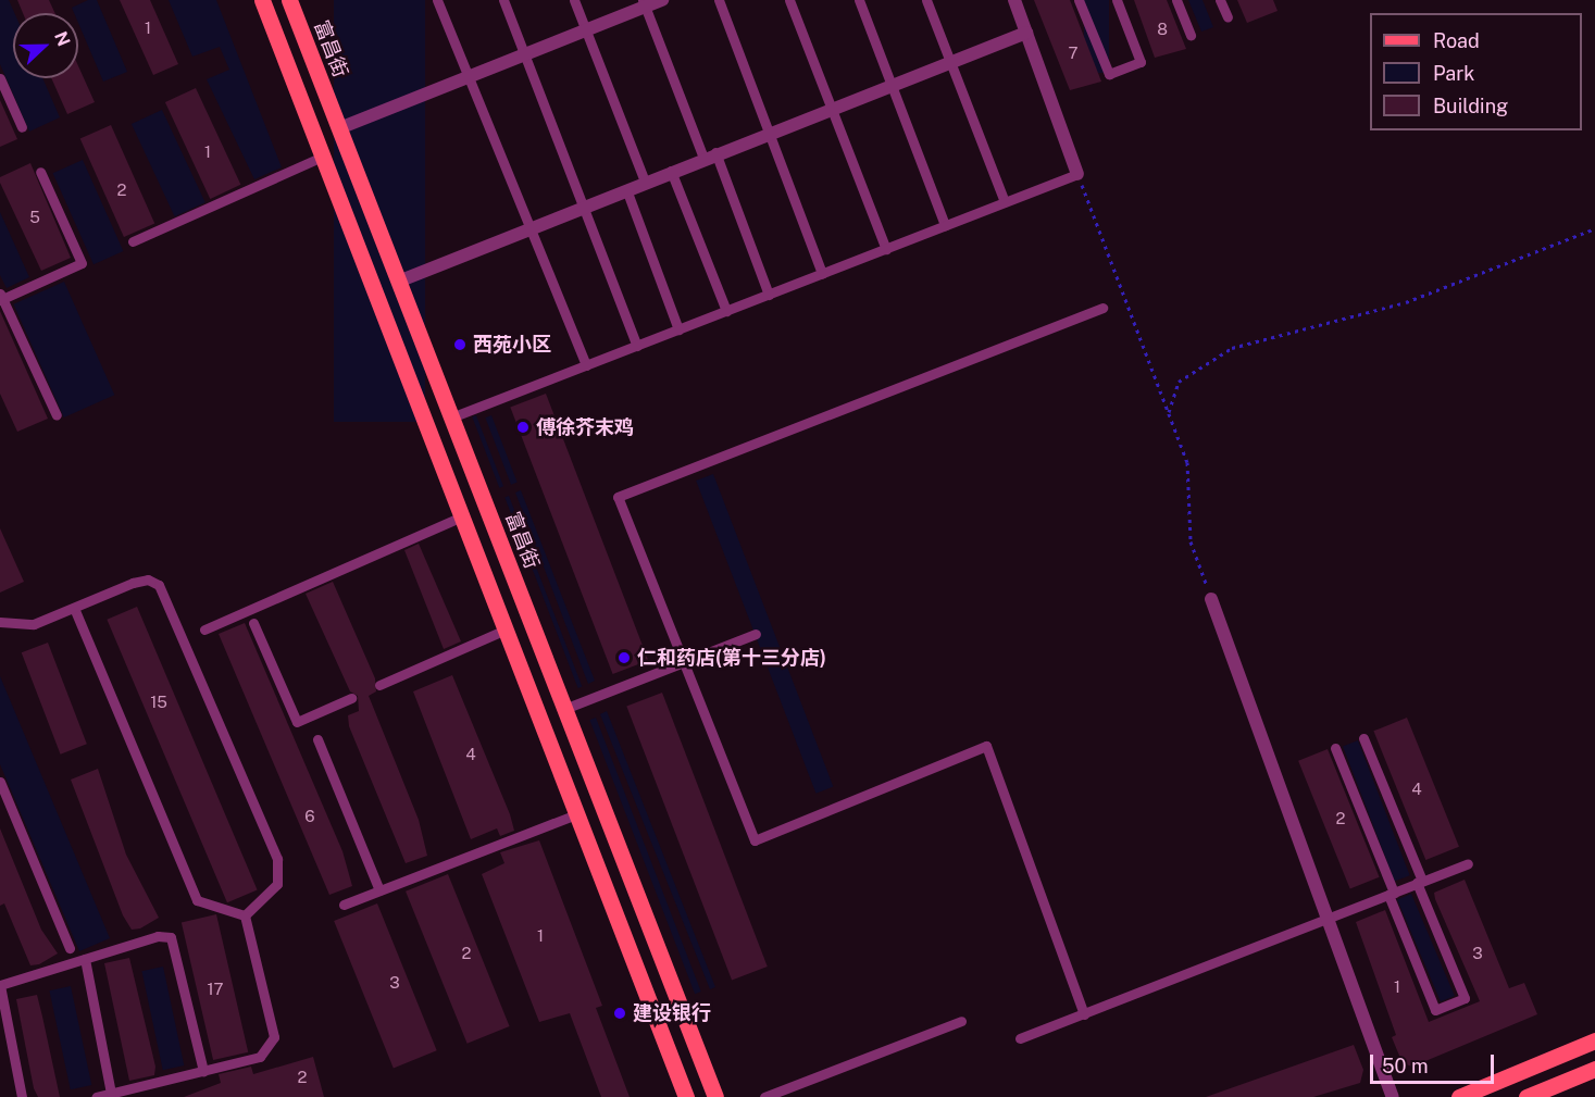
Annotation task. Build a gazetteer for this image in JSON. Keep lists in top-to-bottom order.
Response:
{
  "streets": {
    "main road": ["富昌街"]
  },
  "places": [
    "西苑小区",
    "傅徐芥末鸡",
    "仁和药店(第十三分店)",
    "建设银行"
  ],
  "house_numbers": [
    "1",
    "8",
    "7",
    "1",
    "2",
    "5",
    "15",
    "4",
    "4",
    "6",
    "2",
    "1",
    "2",
    "3",
    "3",
    "1",
    "17",
    "2"
  ],
  "legend": ["Road", "Park", "Building"],
  "scale_bar": "50 m",
  "north": "right"
}
